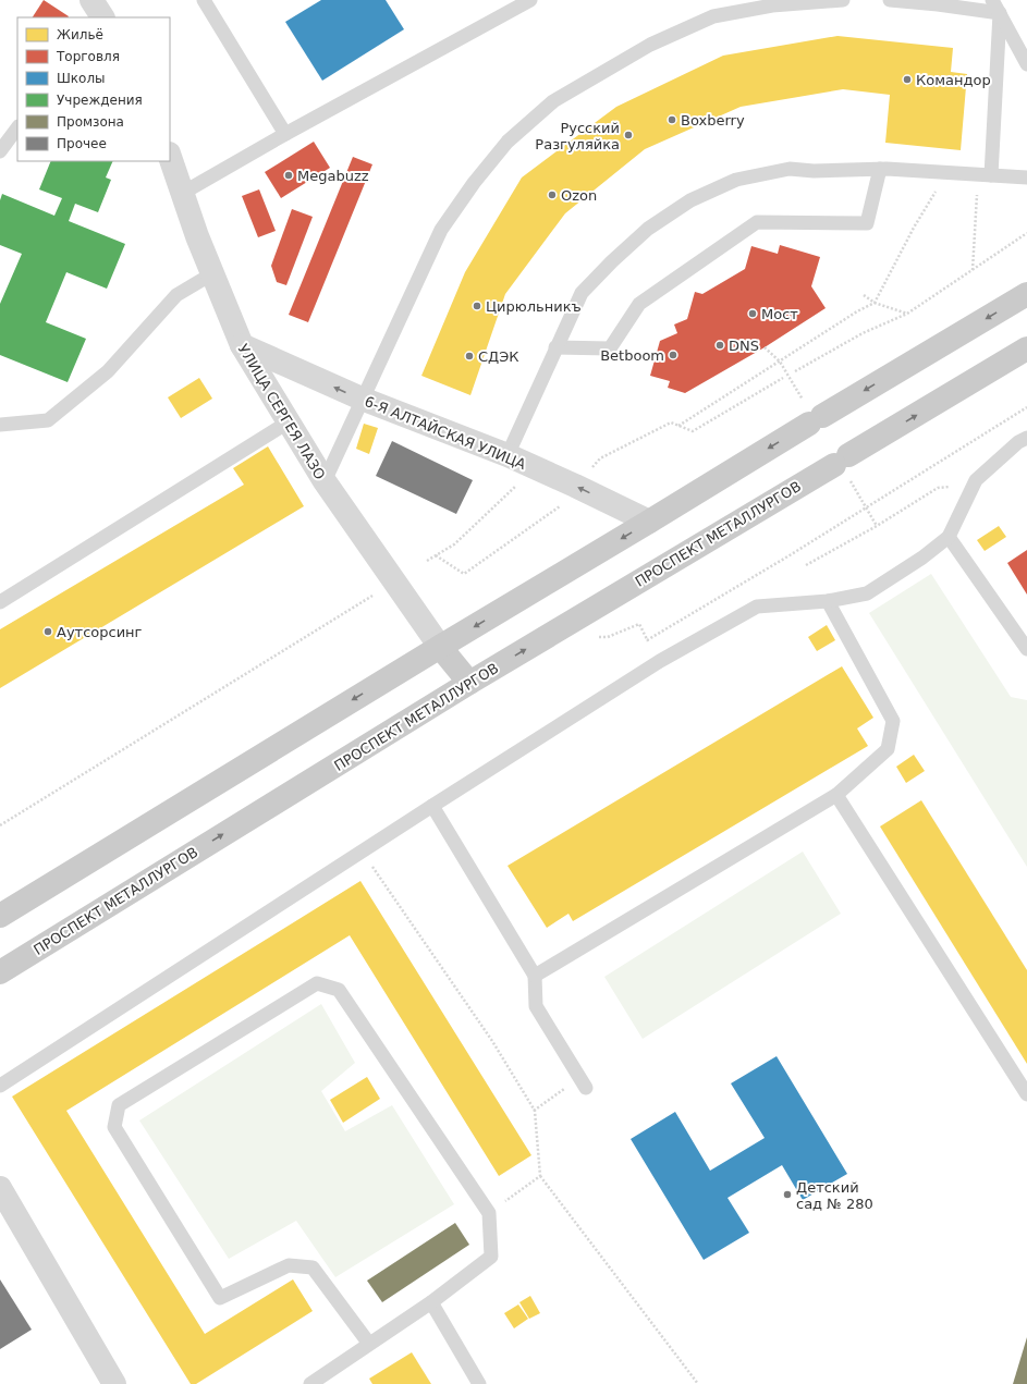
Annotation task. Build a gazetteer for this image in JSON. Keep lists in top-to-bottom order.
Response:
{
  "streets": {
    "main road": ["ПРОСПЕКТ МЕТАЛЛУРГОВ"],
    "street": ["УЛИЦА СЕРГЕЯ ЛАЗО", "6-Я АЛТАЙСКАЯ УЛИЦА"]
  },
  "crossings": [
    ["УЛИЦА СЕРГЕЯ ЛАЗО", "6-Я АЛТАЙСКАЯ УЛИЦА"]
  ],
  "one_way": ["6-Я АЛТАЙСКАЯ УЛИЦА"],
  "places": [
    "Командор",
    "Boxberry",
    "Русский Разгуляйка",
    "Megabuzz",
    "Ozon",
    "Цирюльникъ",
    "Мост",
    "DNS",
    "Betboom",
    "СДЭК",
    "Аутсорсинг",
    "Детский сад № 280"
  ],
  "legend": [
    "Жильё",
    "Торговля",
    "Школы",
    "Учреждения",
    "Промзона",
    "Прочее"
  ]
}
